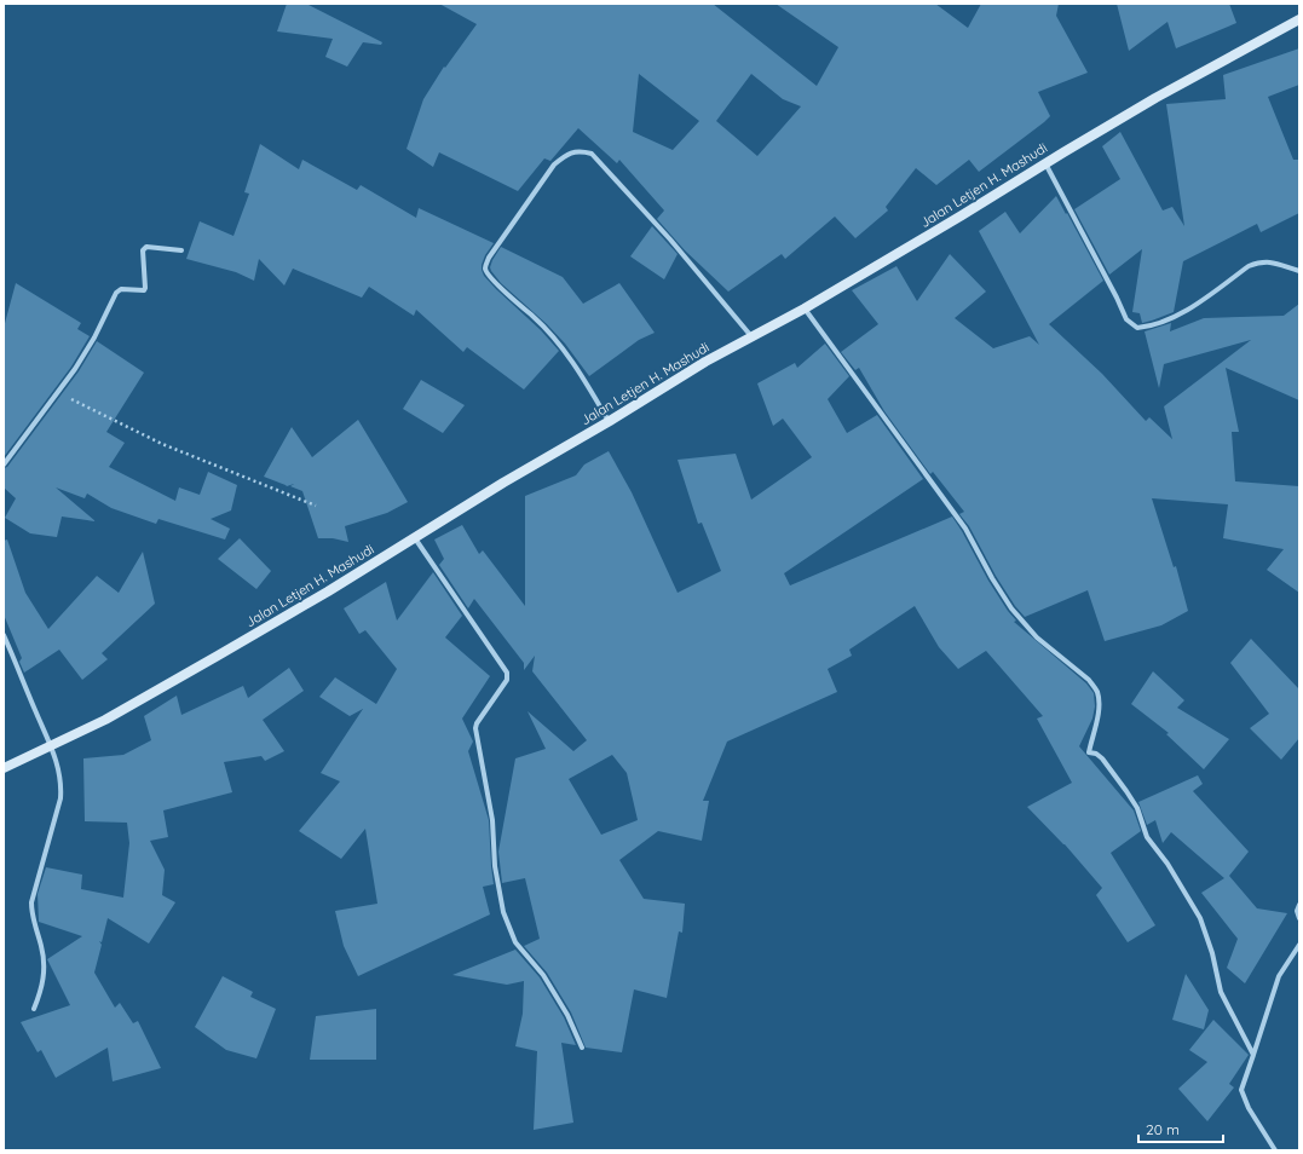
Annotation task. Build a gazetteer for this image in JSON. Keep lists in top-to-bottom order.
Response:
{
  "streets": {
    "main road": ["Jalan Letjen H. Mashudi"]
  },
  "scale_bar": "20 m"
}
